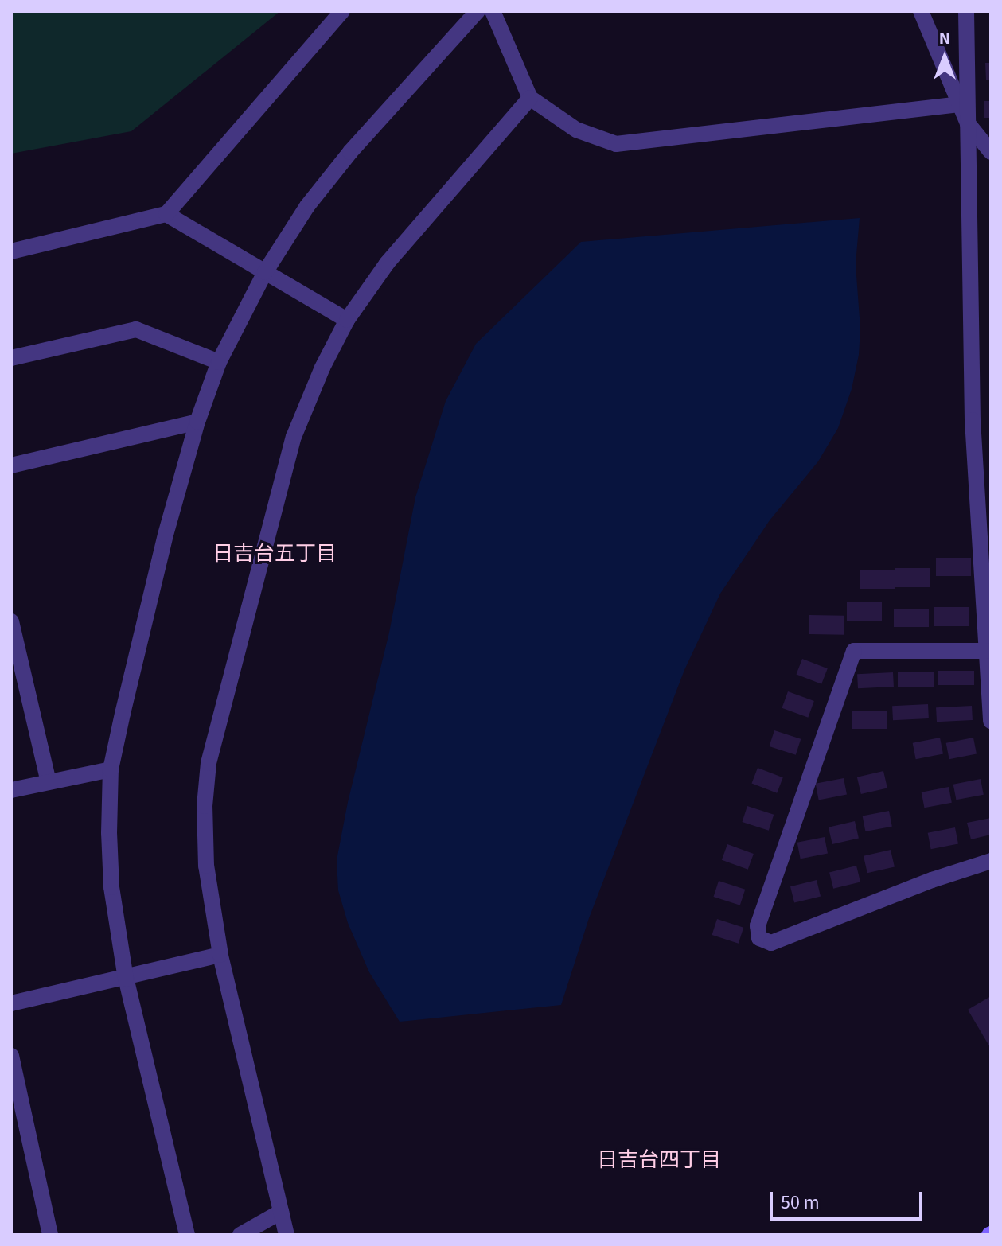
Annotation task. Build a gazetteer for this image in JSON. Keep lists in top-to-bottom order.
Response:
{
  "districts": ["日吉台五丁目", "日吉台四丁目"],
  "scale_bar": "50 m",
  "north": "top"
}
